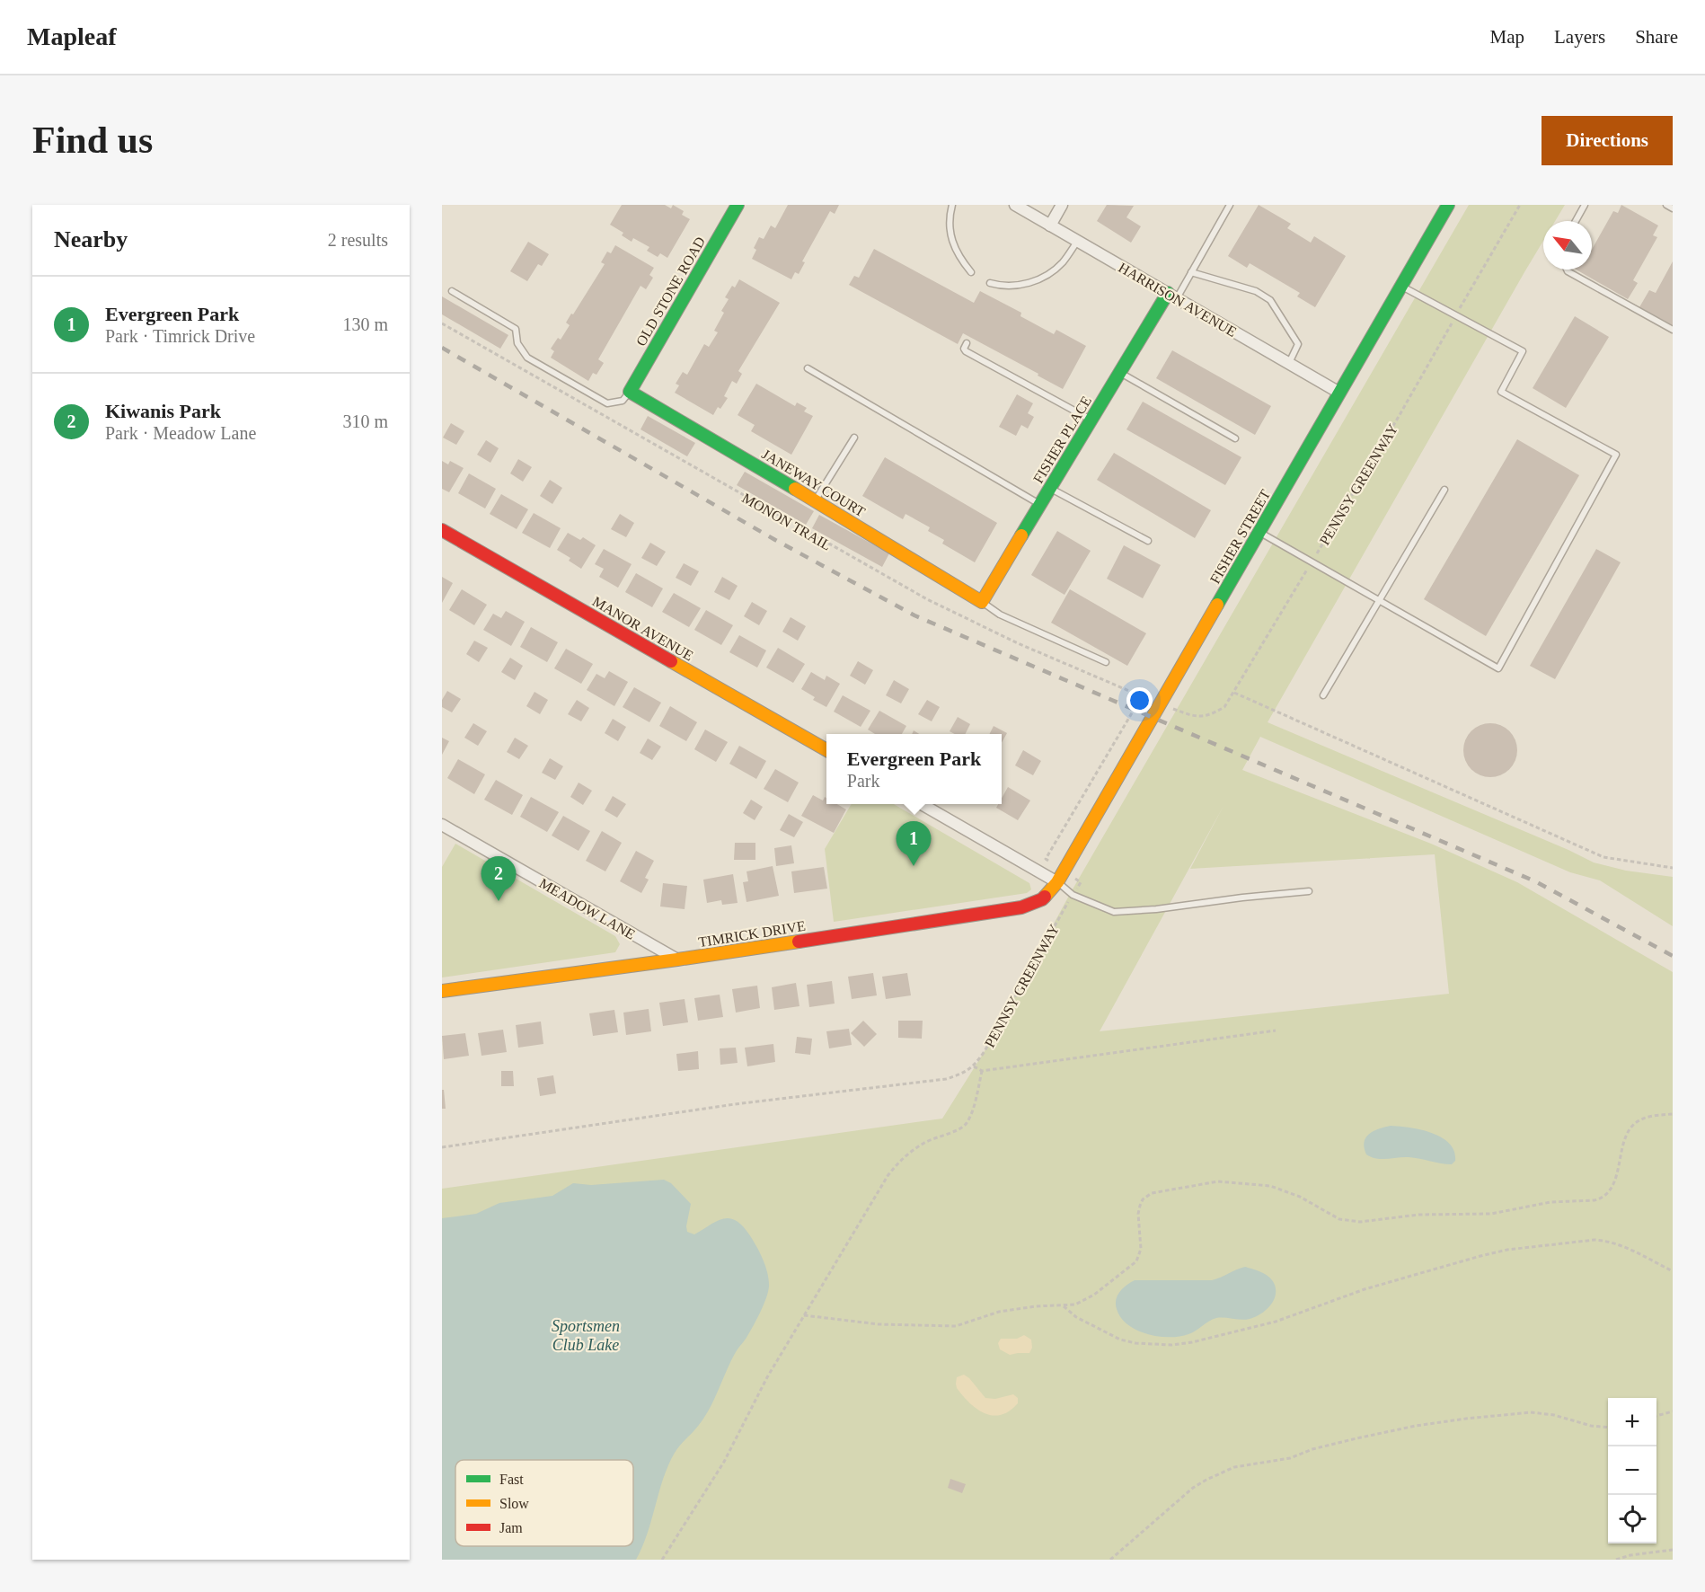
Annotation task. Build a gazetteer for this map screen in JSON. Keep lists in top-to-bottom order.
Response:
{
  "streets": {
    "street": [
      "OLD STONE ROAD",
      "HARRISON AVENUE",
      "FISHER PLACE",
      "JANEWAY COURT",
      "FISHER STREET",
      "MANOR AVENUE",
      "MEADOW LANE",
      "TIMRICK DRIVE"
    ],
    "path": ["PENNSY GREENWAY", "MONON TRAIL"]
  },
  "crossings": [
    ["OLD STONE ROAD", "JANEWAY COURT"],
    ["HARRISON AVENUE", "FISHER PLACE"],
    ["HARRISON AVENUE", "FISHER STREET"],
    ["FISHER PLACE", "JANEWAY COURT"],
    ["FISHER STREET", "TIMRICK DRIVE"],
    ["MEADOW LANE", "TIMRICK DRIVE"]
  ],
  "water": ["Sportsmen Club Lake"],
  "legend": ["Fast", "Slow", "Jam"],
  "north": "top left",
  "page": {
    "header": "Mapleaf",
    "nav": ["Map", "Layers", "Share"],
    "buttons": "Directions",
    "title": "Find us",
    "heading": ["Nearby", "2 results"],
    "list": [
      {
        "mark": "1",
        "name": "Evergreen Park",
        "note": "Park · Timrick Drive",
        "value": "130 m"
      },
      {
        "mark": "2",
        "name": "Kiwanis Park",
        "note": "Park · Meadow Lane",
        "value": "310 m"
      }
    ],
    "popup": ["Evergreen Park", "Park"],
    "pins": ["1", "2"],
    "map_buttons": ["+", "−"]
  }
}
